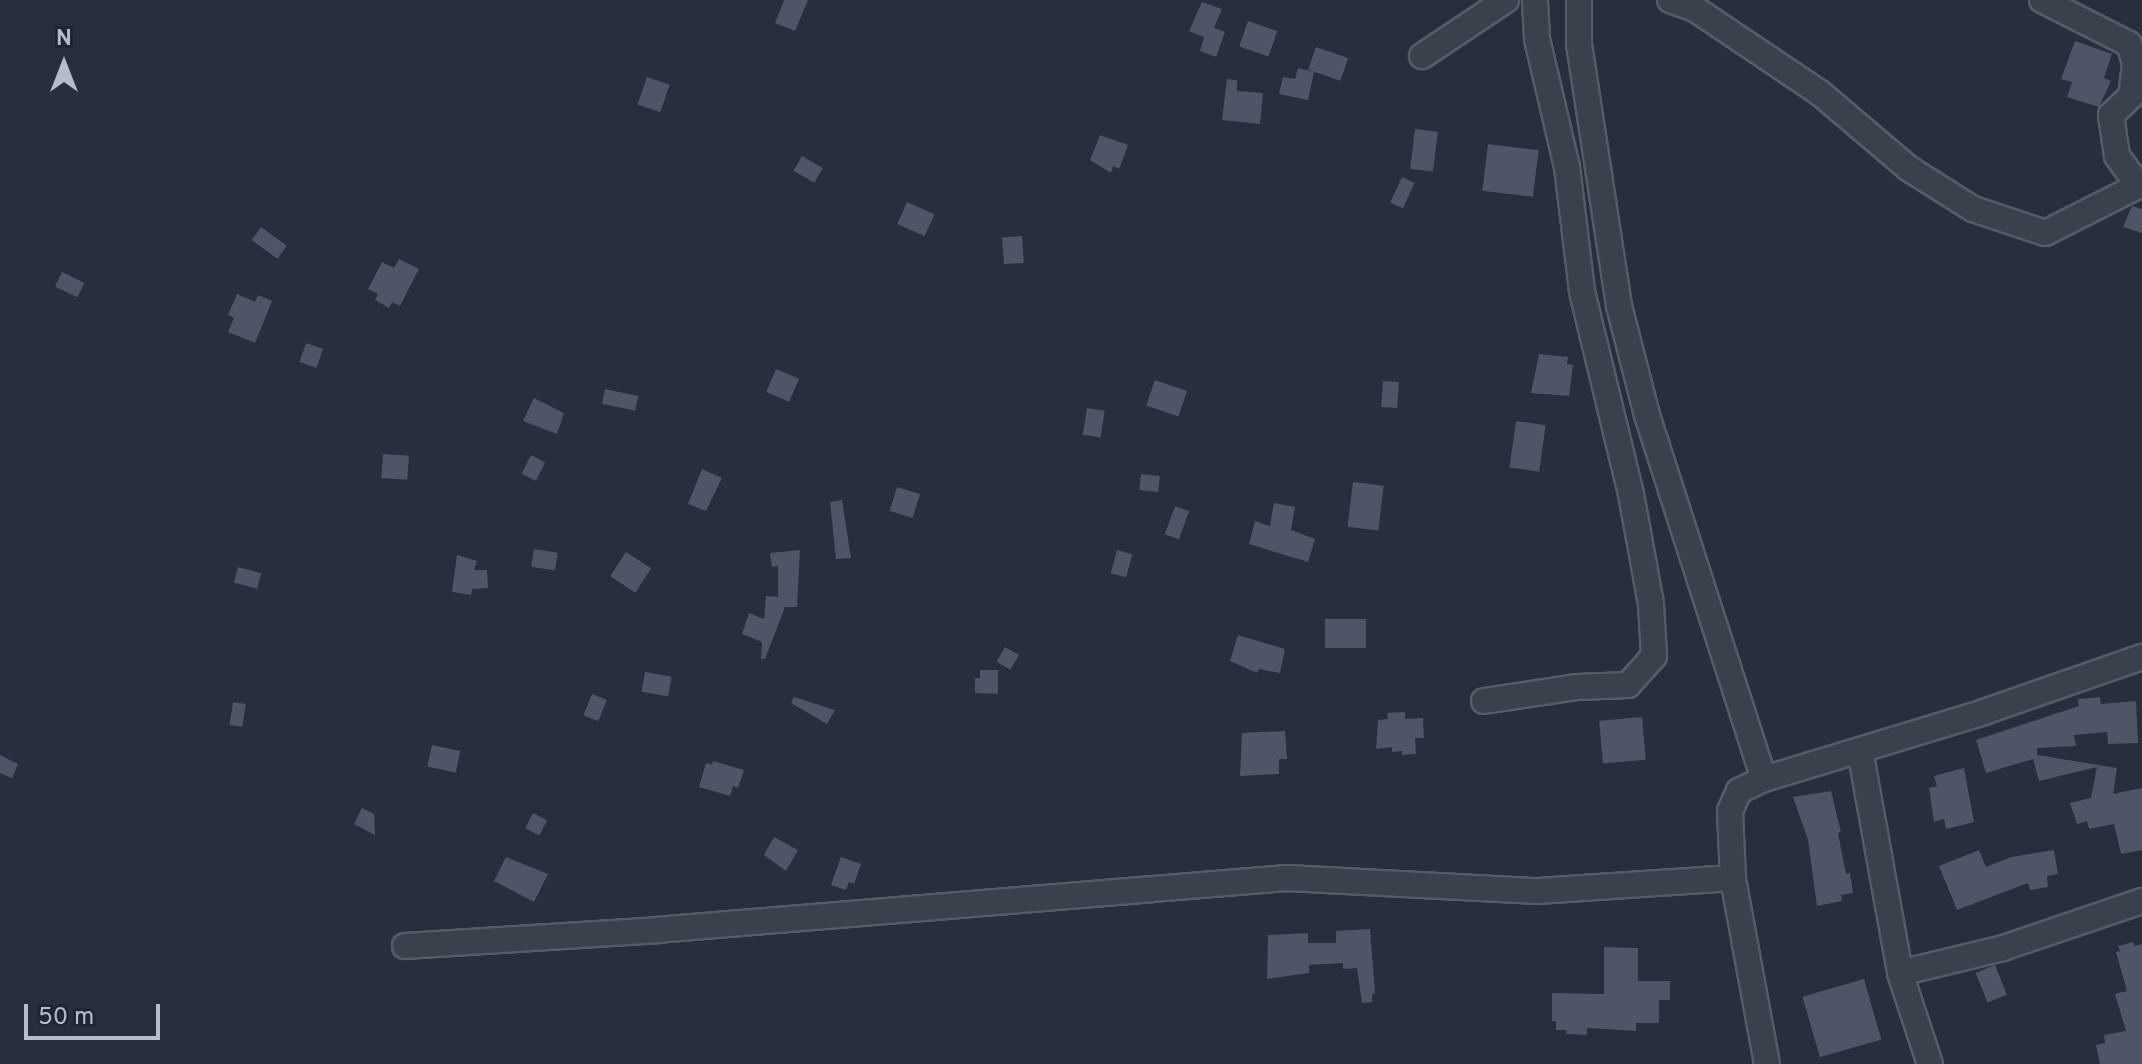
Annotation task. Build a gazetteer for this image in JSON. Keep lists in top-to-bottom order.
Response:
{
  "scale_bar": "50 m",
  "north": "top"
}
